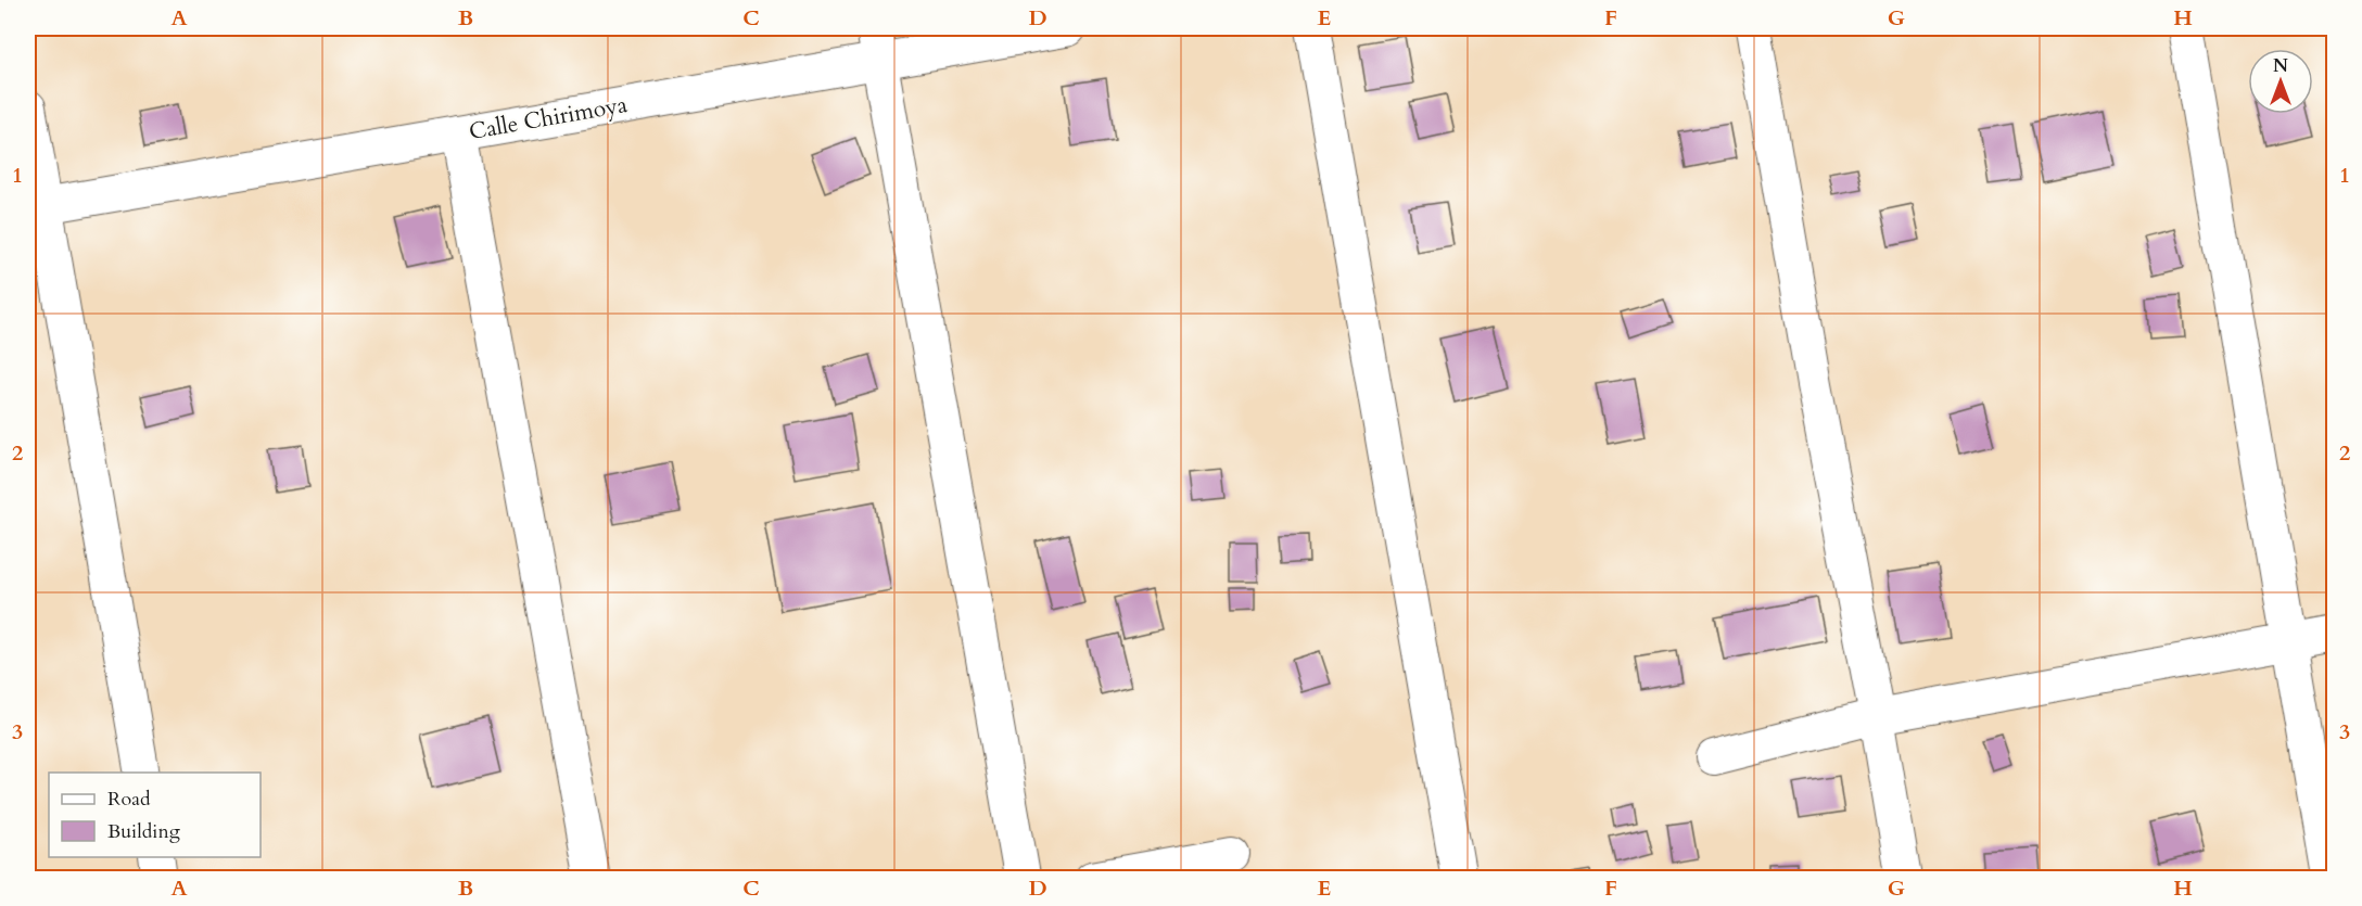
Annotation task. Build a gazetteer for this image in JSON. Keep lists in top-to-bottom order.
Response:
{
  "streets": {
    "street": ["Calle Chirimoya"]
  },
  "legend": ["Road", "Building"],
  "north": "top",
  "grid": {
    "columns": [
      "A",
      "B",
      "C",
      "D",
      "E",
      "F",
      "G",
      "H"
    ],
    "rows": ["1", "2", "3"]
  }
}
